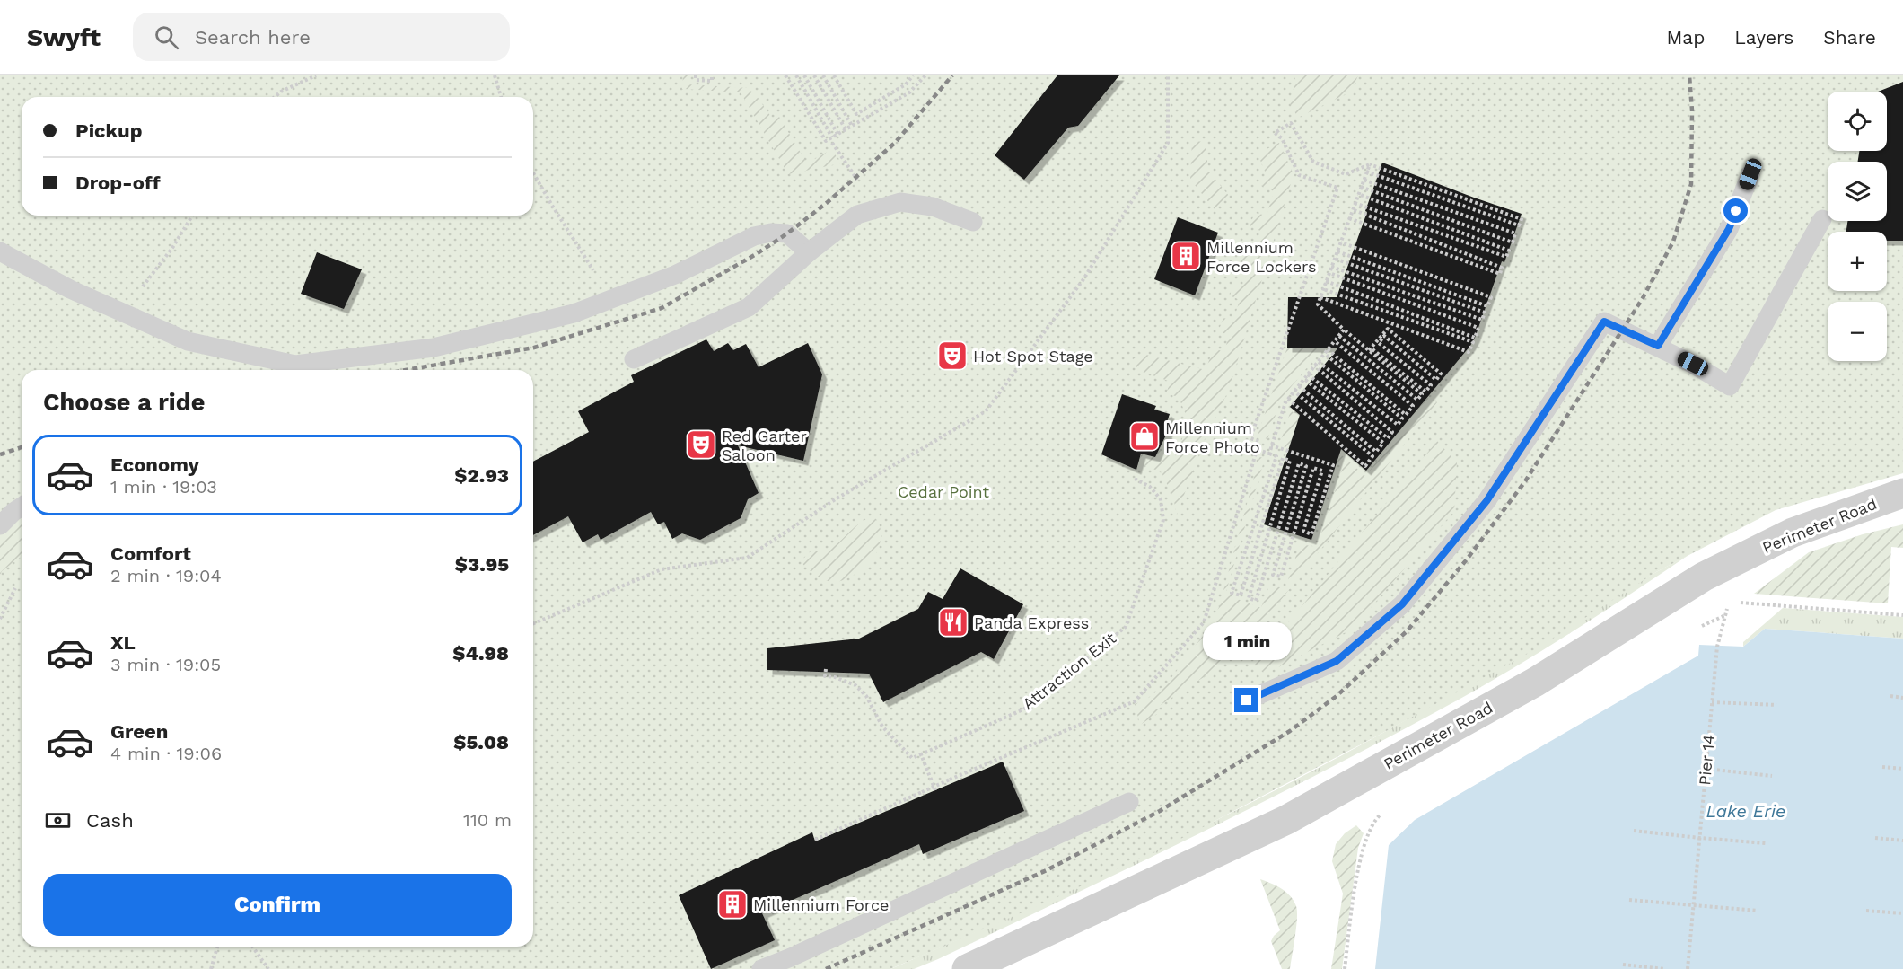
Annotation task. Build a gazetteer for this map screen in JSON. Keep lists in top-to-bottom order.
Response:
{
  "streets": {
    "street": ["Perimeter Road"],
    "path": ["Attraction Exit", "Pier 14"]
  },
  "water": ["Lake Erie"],
  "parks": ["Cedar Point"],
  "places": {
    "building": ["Millennium Force Lockers", "Millennium Force"],
    "theatre": ["Hot Spot Stage", "Red Garter Saloon"],
    "shop": ["Millennium Force Photo"],
    "restaurant": ["Panda Express"]
  },
  "page": {
    "header": "Swyft",
    "search": "Search here",
    "nav": ["Map", "Layers", "Share"],
    "map_buttons": ["+", "−"],
    "banner": ["Pickup", "Drop-off"],
    "heading": "Choose a ride",
    "list": [
      {
        "name": "Economy",
        "note": "1 min · 19:03",
        "value": "$2.93"
      },
      {
        "name": "Comfort",
        "note": "2 min · 19:04",
        "value": "$3.95"
      },
      {
        "name": "XL",
        "note": "3 min · 19:05",
        "value": "$4.98"
      },
      {
        "name": "Green",
        "note": "4 min · 19:06",
        "value": "$5.08"
      }
    ],
    "bubble": "1 min",
    "pay": ["Cash", "110 m"],
    "buttons": "Confirm"
  }
}
